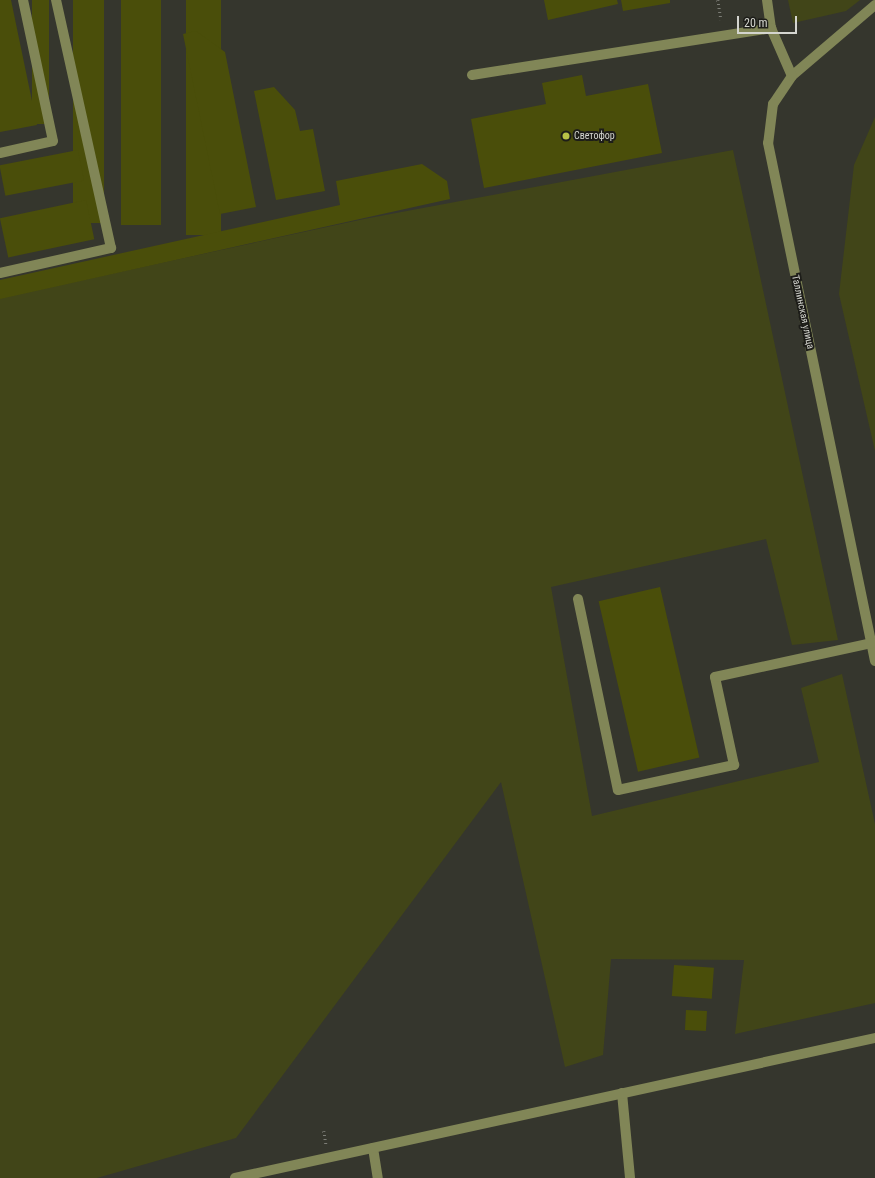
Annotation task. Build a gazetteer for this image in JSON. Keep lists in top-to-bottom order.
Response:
{
  "streets": {
    "street": ["Таллинская улица"]
  },
  "places": ["Светофор"],
  "scale_bar": "20 m"
}
